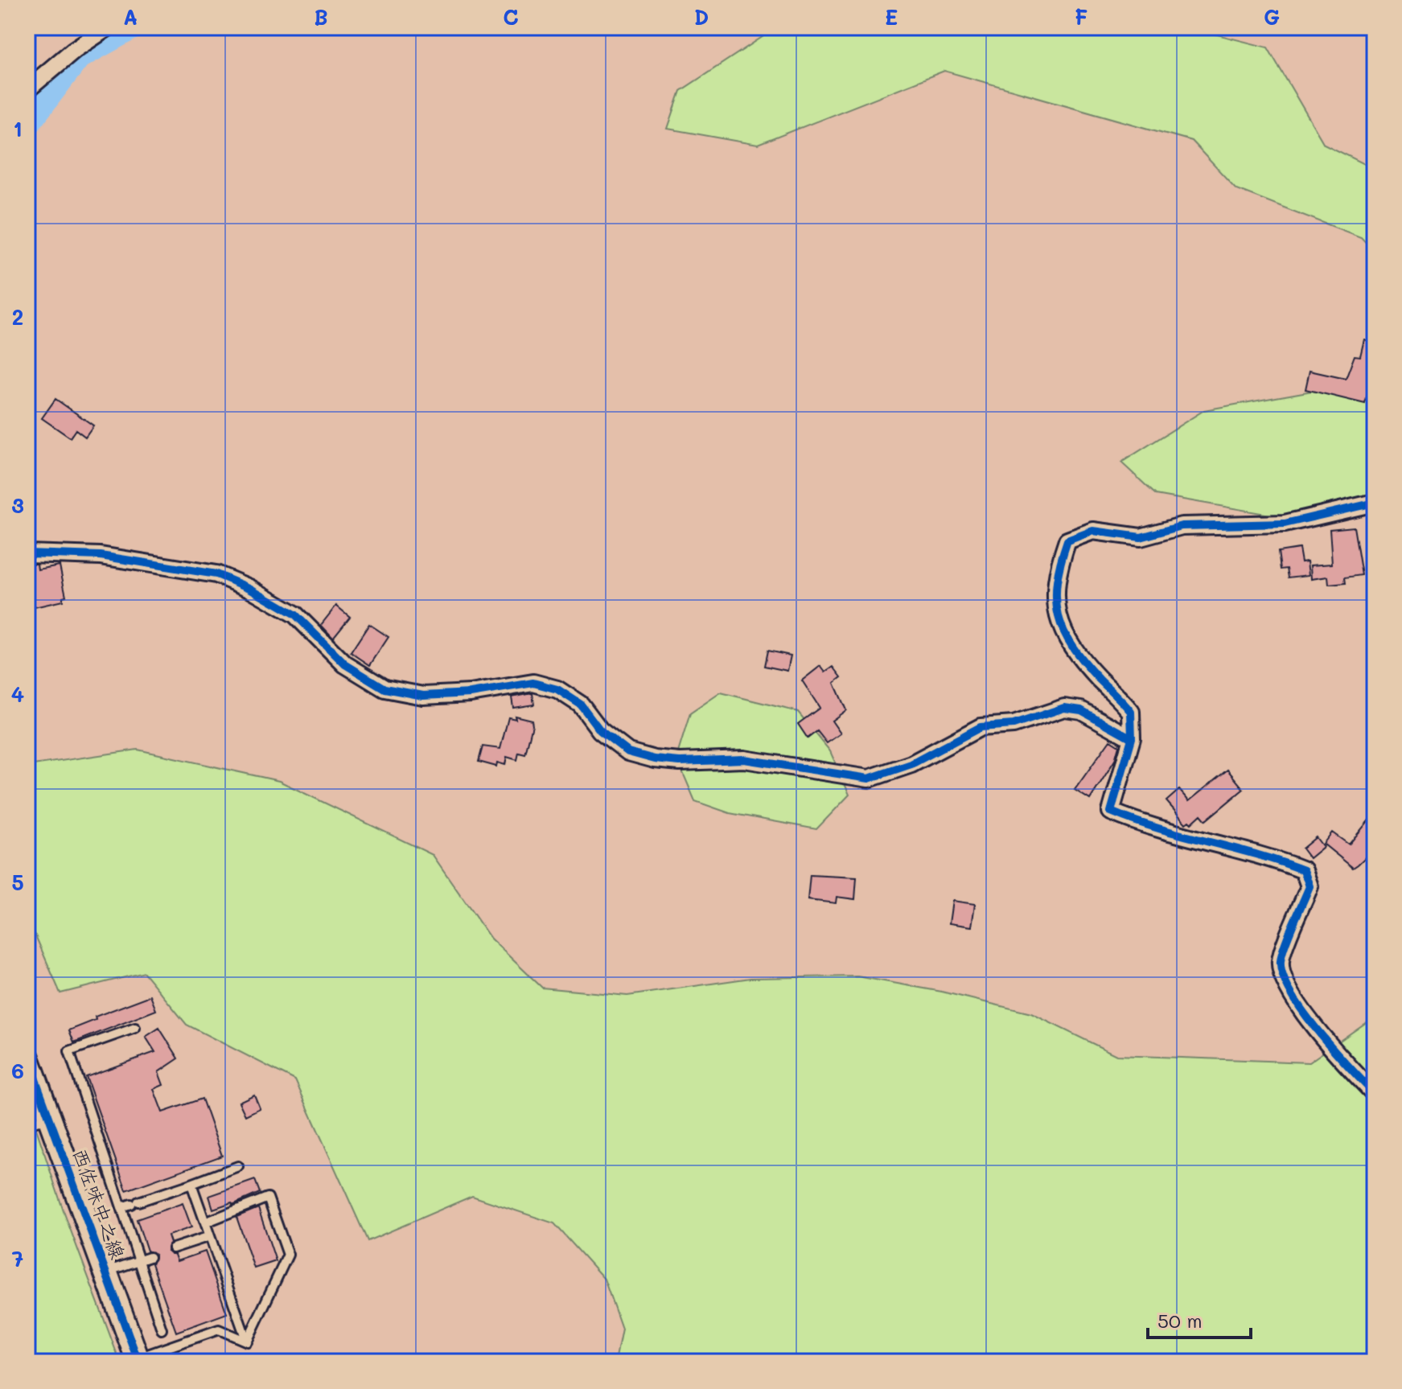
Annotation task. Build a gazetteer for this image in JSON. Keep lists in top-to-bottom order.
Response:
{
  "streets": {
    "main road": ["西佐味中之線"]
  },
  "scale_bar": "50 m",
  "grid": {
    "columns": [
      "A",
      "B",
      "C",
      "D",
      "E",
      "F",
      "G"
    ],
    "rows": [
      "1",
      "2",
      "3",
      "4",
      "5",
      "6",
      "7"
    ]
  }
}
